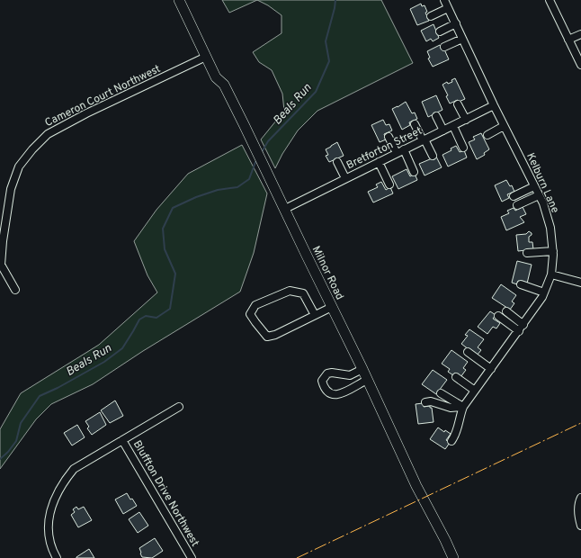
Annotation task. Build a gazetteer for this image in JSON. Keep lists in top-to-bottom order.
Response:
{
  "streets": {
    "main road": ["Milnor Road"],
    "street": [
      "Cameron Court Northwest",
      "Bretforton Street",
      "Kelburn Lane",
      "Bluffton Drive Northwest"
    ]
  },
  "crossings": [
    ["Cameron Court Northwest", "Milnor Road"],
    ["Bretforton Street", "Kelburn Lane"],
    ["Bretforton Street", "Milnor Road"]
  ],
  "water": ["Beals Run"]
}
